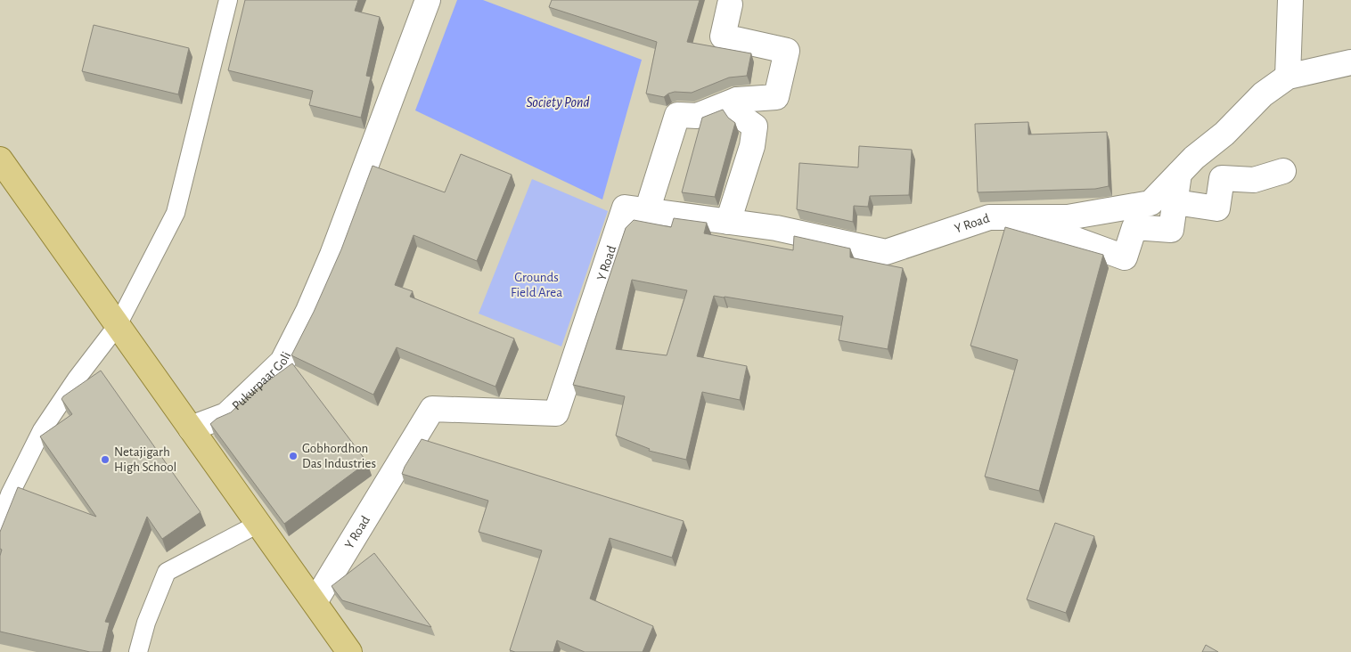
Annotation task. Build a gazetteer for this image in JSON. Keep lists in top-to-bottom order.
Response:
{
  "streets": {
    "street": ["Y Road", "Pukurpaar Goli"]
  },
  "water": ["Society Pond"],
  "parks": ["Grounds Field Area"],
  "places": ["Gobhordhon Das Industries", "Netajigarh High School"]
}
